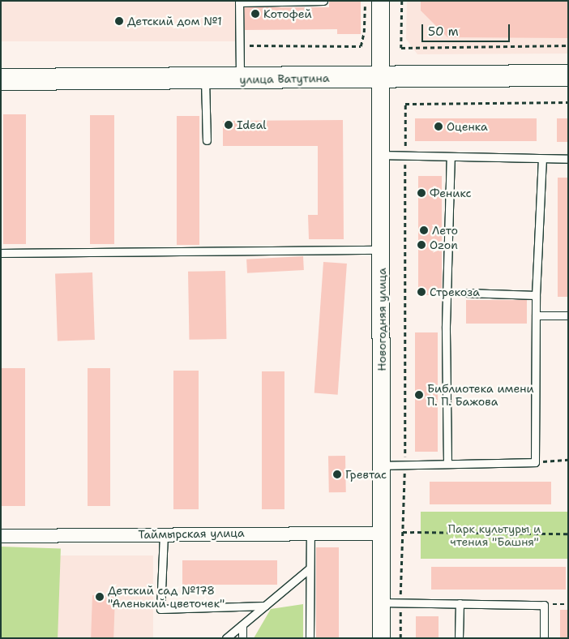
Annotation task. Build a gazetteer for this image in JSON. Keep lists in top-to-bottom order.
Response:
{
  "streets": {
    "main road": ["улица Ватутина"],
    "street": ["Новогодняя улица", "Таймырская улица"]
  },
  "crossings": [
    ["улица Ватутина", "Новогодняя улица"],
    ["Новогодняя улица", "Таймырская улица"]
  ],
  "parks": ["Парк культуры и чтения \"Башня\""],
  "places": [
    "Котофей",
    "Детский дом №1",
    "Ideal",
    "Оценка",
    "Феникс",
    "Лето",
    "Ozon",
    "Стрекоза",
    "Библиотека имени П. П. Бажова",
    "Гревтас",
    "Детский сад №178 \"Аленький цветочек\""
  ],
  "scale_bar": "50 m"
}
